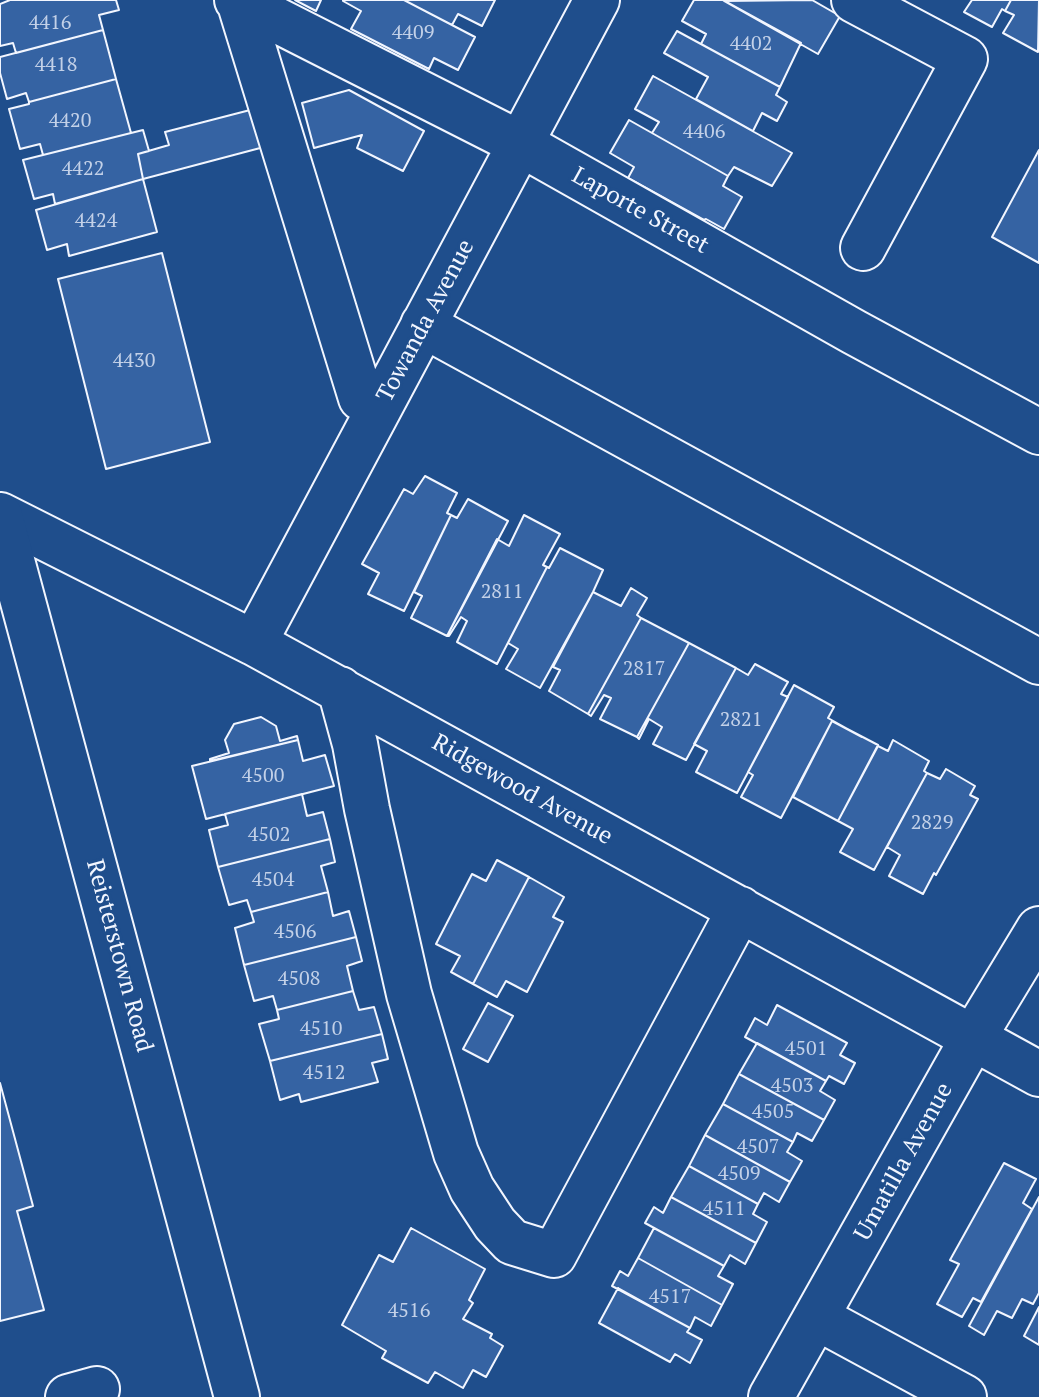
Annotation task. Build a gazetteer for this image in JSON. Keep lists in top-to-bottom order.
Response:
{
  "streets": {
    "street": [
      "Laporte Street",
      "Towanda Avenue",
      "Ridgewood Avenue",
      "Reisterstown Road",
      "Umatilla Avenue"
    ]
  },
  "crossings": [
    ["Laporte Street", "Towanda Avenue"],
    ["Towanda Avenue", "Ridgewood Avenue"],
    ["Ridgewood Avenue", "Reisterstown Road"],
    ["Ridgewood Avenue", "Umatilla Avenue"]
  ],
  "house_numbers": [
    "4416",
    "4409",
    "4402",
    "4418",
    "4420",
    "4406",
    "4422",
    "4424",
    "4430",
    "2811",
    "2817",
    "2821",
    "4500",
    "2829",
    "4502",
    "4504",
    "4506",
    "4508",
    "4510",
    "4501",
    "4512",
    "4503",
    "4505",
    "4507",
    "4509",
    "4511",
    "4517",
    "4516"
  ]
}
